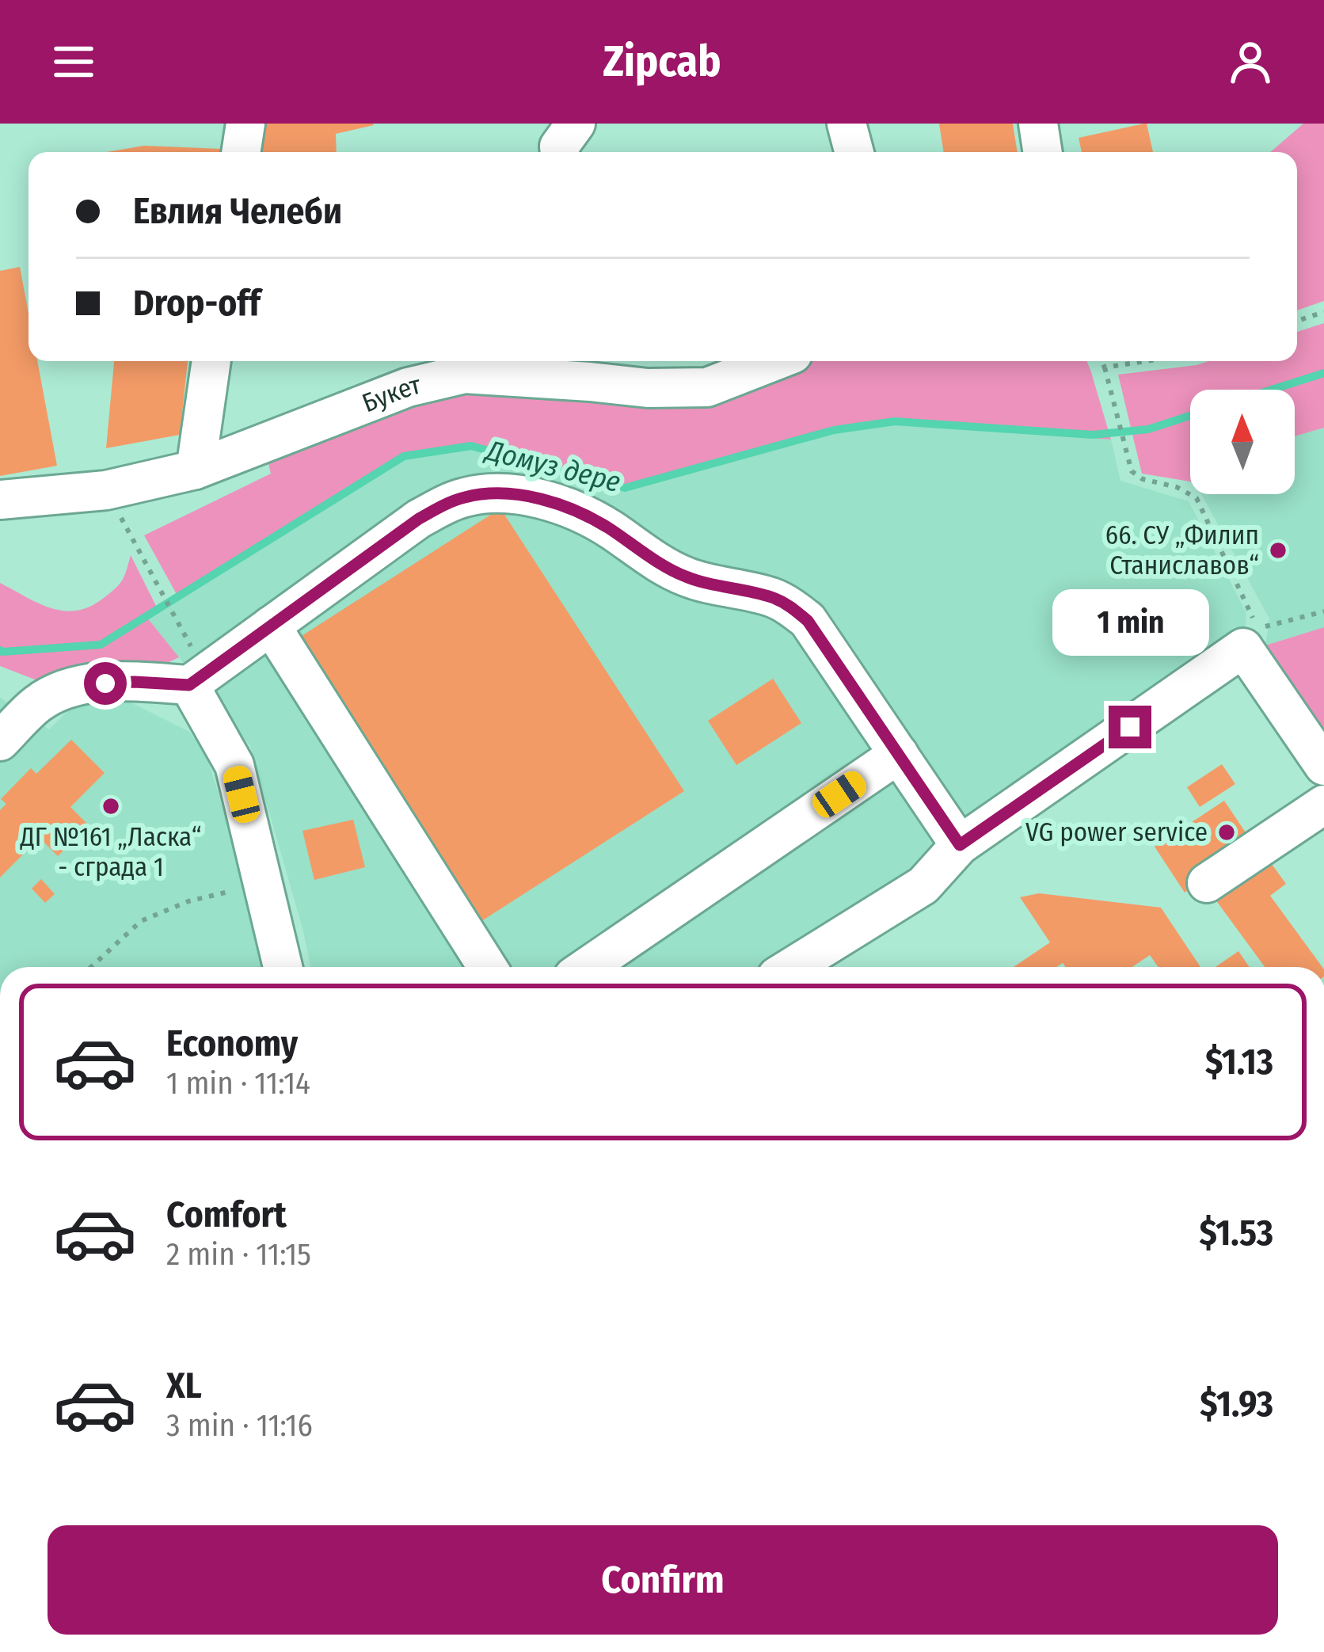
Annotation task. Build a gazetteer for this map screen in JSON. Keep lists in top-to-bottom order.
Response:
{
  "streets": {
    "street": ["Букет"]
  },
  "water": ["Домуз дере"],
  "places": ["66. СУ „Филип Станиславов“", "ДГ №161 „Ласка“ - сграда 1", "VG power service"],
  "north": "top",
  "page": {
    "header": "Zipcab",
    "banner": ["Евлия Челеби", "Drop-off"],
    "bubble": "1 min",
    "list": [
      {
        "name": "Economy",
        "note": "1 min · 11:14",
        "value": "$1.13"
      },
      {
        "name": "Comfort",
        "note": "2 min · 11:15",
        "value": "$1.53"
      },
      {
        "name": "XL",
        "note": "3 min · 11:16",
        "value": "$1.93"
      }
    ],
    "buttons": "Confirm"
  }
}
